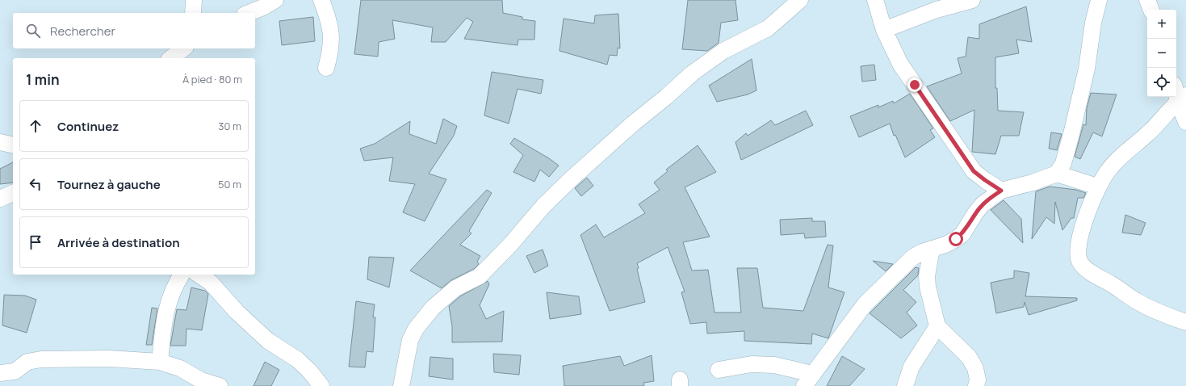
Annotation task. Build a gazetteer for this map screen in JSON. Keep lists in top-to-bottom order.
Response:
{
  "page": {
    "map_buttons": ["+", "−"],
    "search": "Rechercher",
    "heading": ["1 min", "À pied · 80 m"],
    "list": [
      ["Continuez", "30 m"],
      ["Tournez à gauche", "50 m"],
      "Arrivée à destination"
    ]
  }
}
